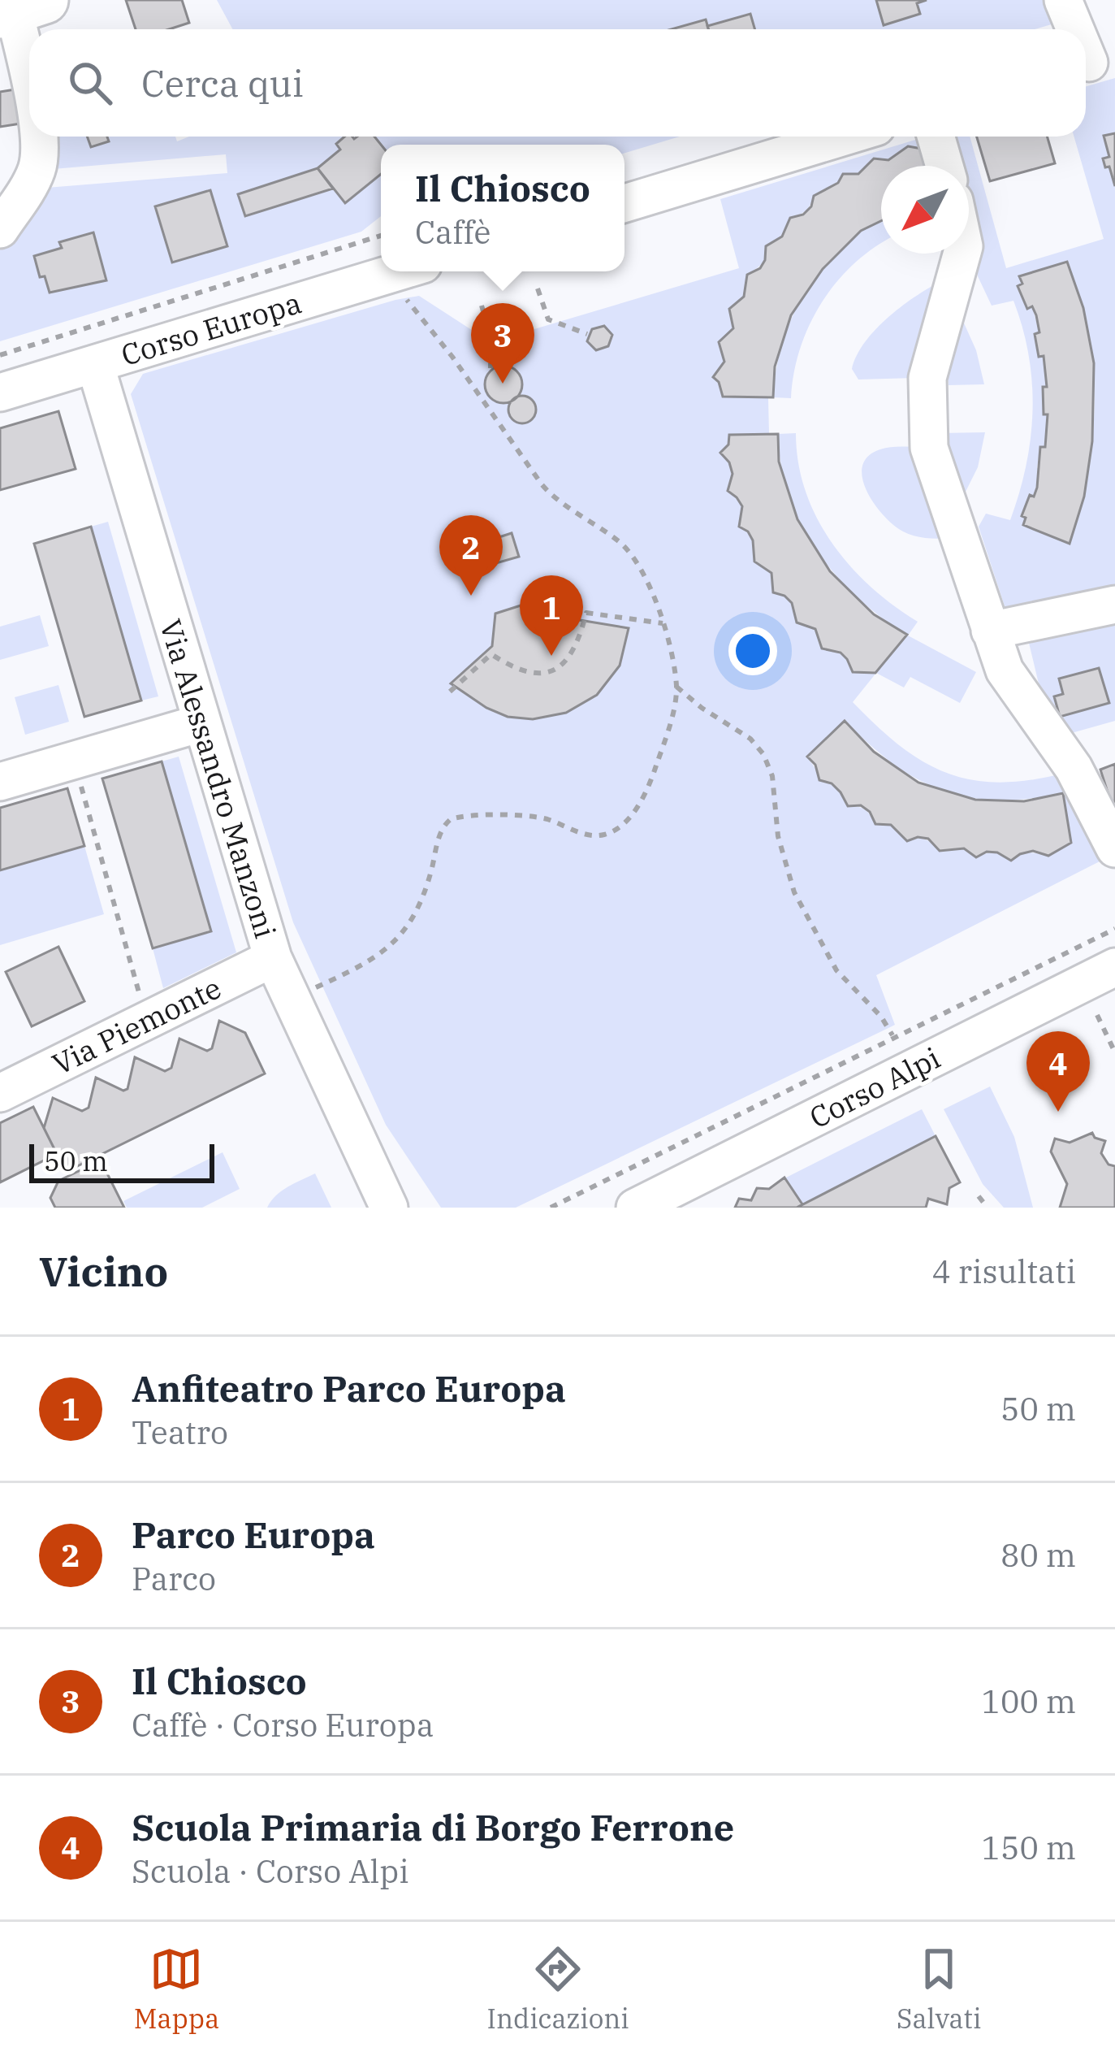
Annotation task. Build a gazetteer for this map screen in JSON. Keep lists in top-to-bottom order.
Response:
{
  "streets": {
    "street": [
      "Corso Europa",
      "Via Alessandro Manzoni",
      "Via Piemonte",
      "Corso Alpi"
    ]
  },
  "crossings": [
    ["Corso Europa", "Via Alessandro Manzoni"],
    ["Via Alessandro Manzoni", "Via Piemonte"]
  ],
  "scale_bar": "50 m",
  "north": "bottom left",
  "page": {
    "search": "Cerca qui",
    "popup": ["Il Chiosco", "Caffè"],
    "pins": [
      "3",
      "2",
      "1",
      "4"
    ],
    "scale": "50 m",
    "heading": ["Vicino", "4 risultati"],
    "list": [
      {
        "mark": "1",
        "name": "Anfiteatro Parco Europa",
        "note": "Teatro",
        "value": "50 m"
      },
      {
        "mark": "2",
        "name": "Parco Europa",
        "note": "Parco",
        "value": "80 m"
      },
      {
        "mark": "3",
        "name": "Il Chiosco",
        "note": "Caffè · Corso Europa",
        "value": "100 m"
      },
      {
        "mark": "4",
        "name": "Scuola Primaria di Borgo Ferrone",
        "note": "Scuola · Corso Alpi",
        "value": "150 m"
      }
    ],
    "nav": ["Mappa", "Indicazioni", "Salvati"]
  }
}
